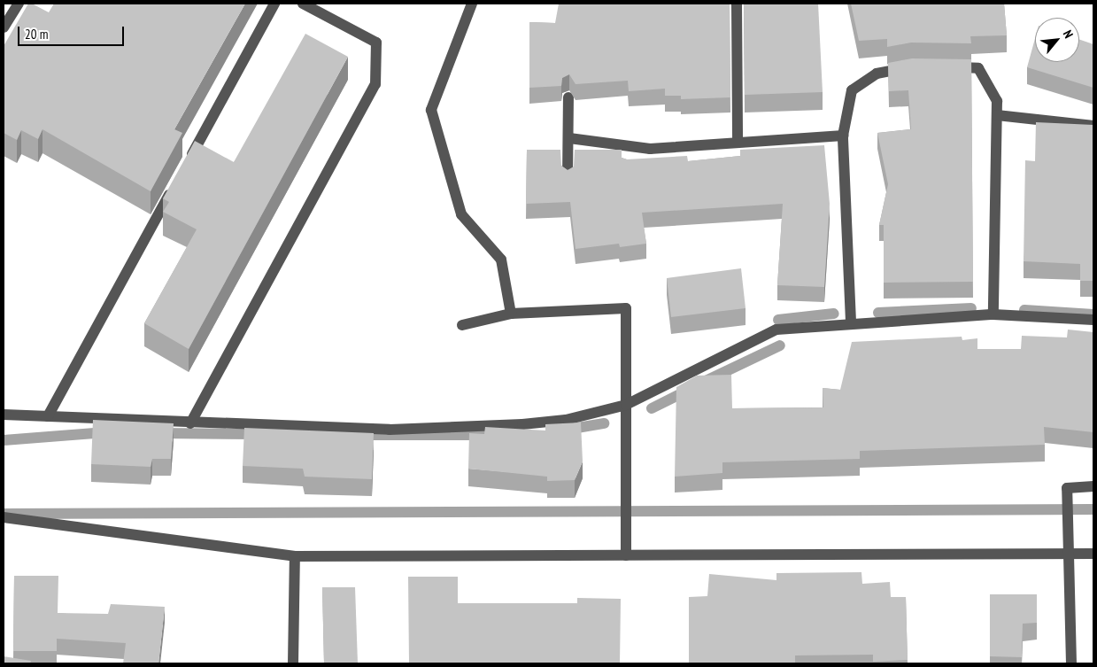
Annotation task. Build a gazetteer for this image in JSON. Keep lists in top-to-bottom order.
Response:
{
  "scale_bar": "20 m",
  "north": "top right"
}
